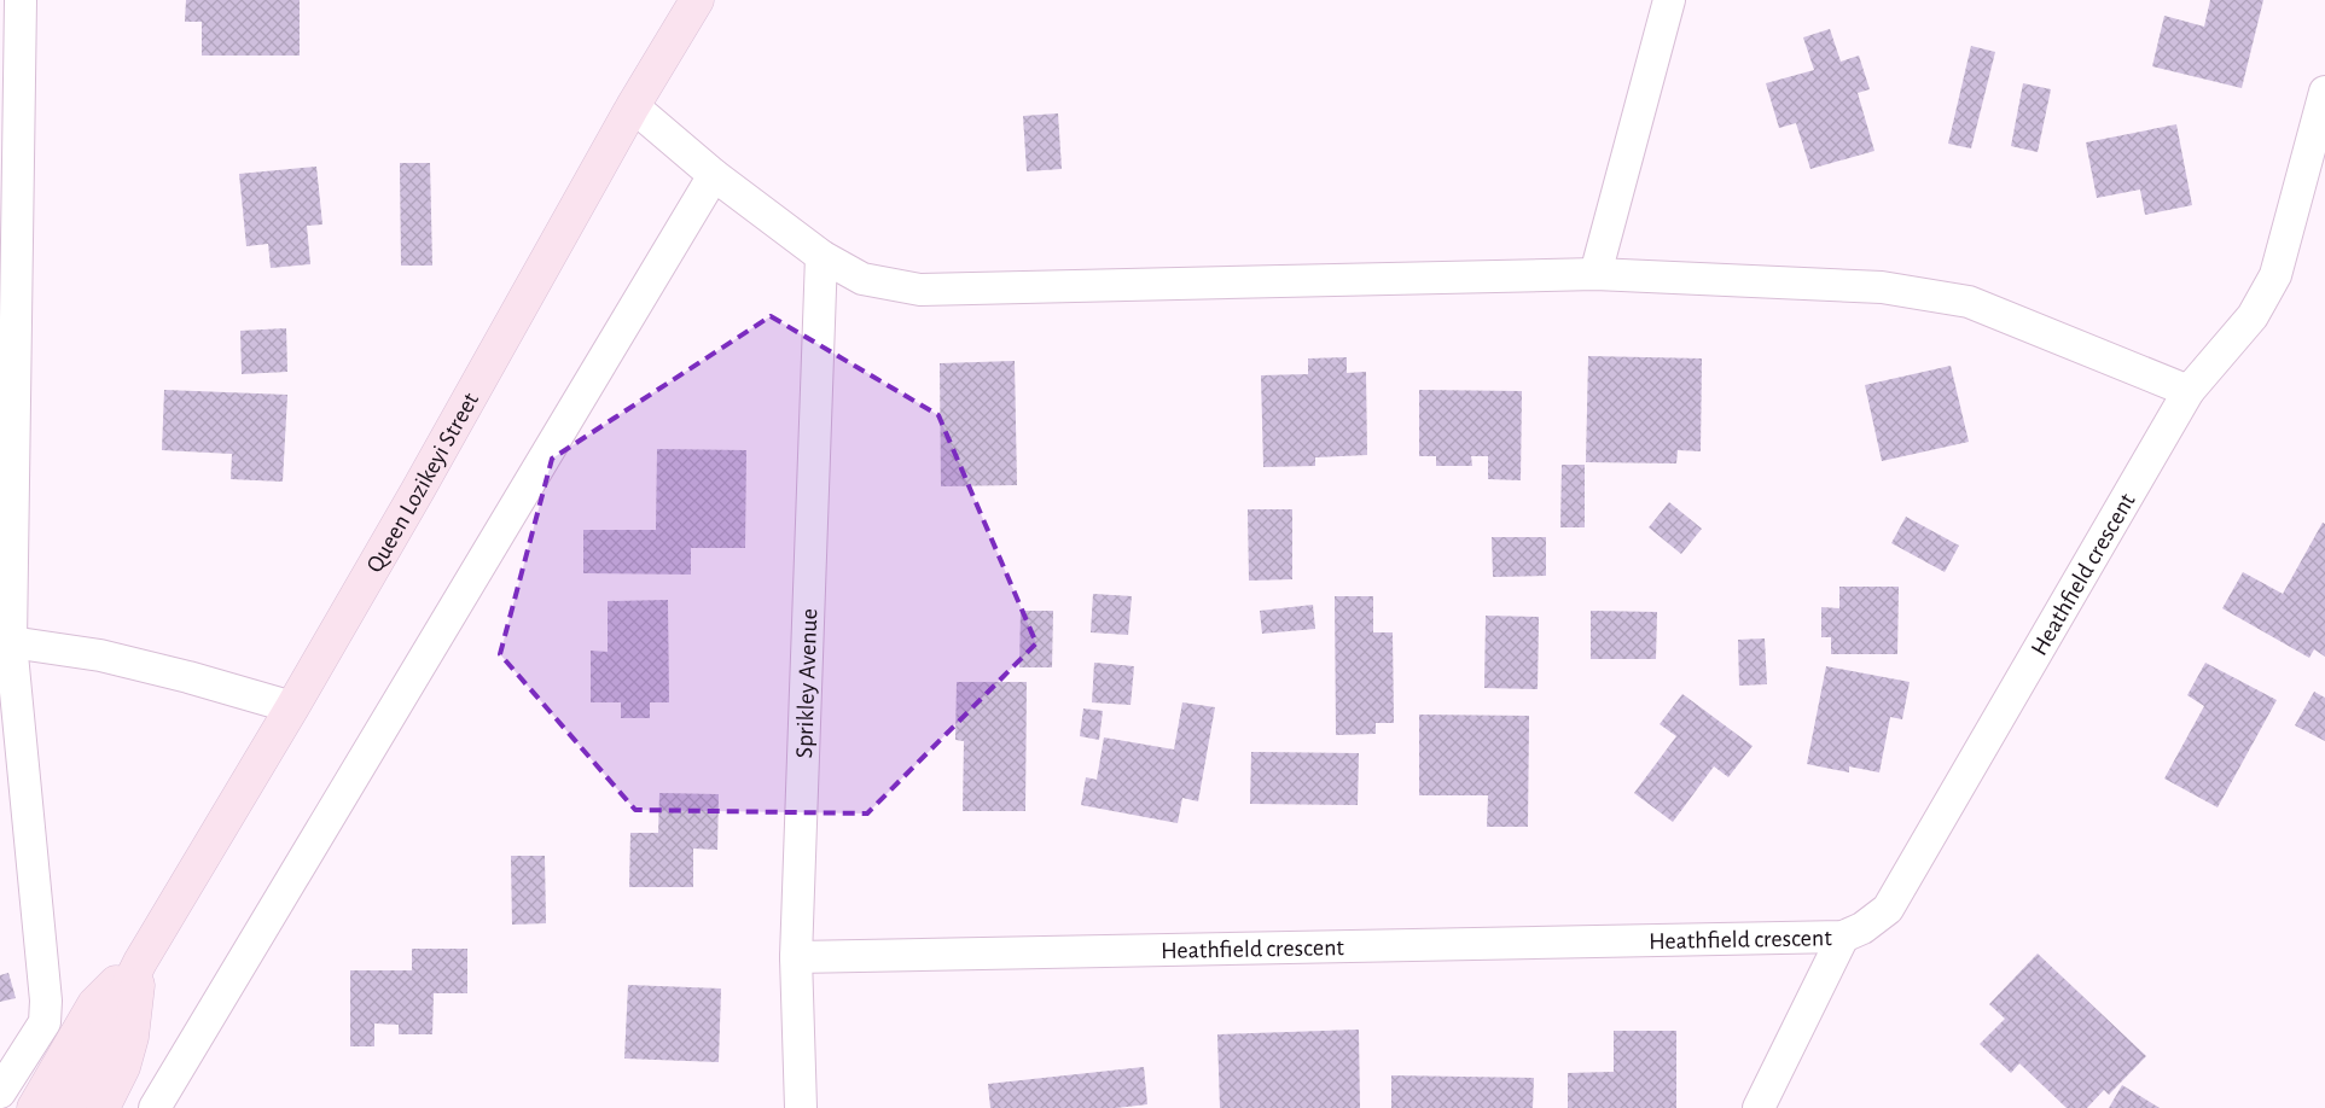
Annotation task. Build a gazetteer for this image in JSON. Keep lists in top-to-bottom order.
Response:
{
  "streets": {
    "main road": ["Queen Lozikeyi Street"],
    "street": ["Heathfield crescent", "Sprikley Avenue"]
  },
  "crossings": [
    ["Heathfield crescent", "Sprikley Avenue"]
  ]
}
